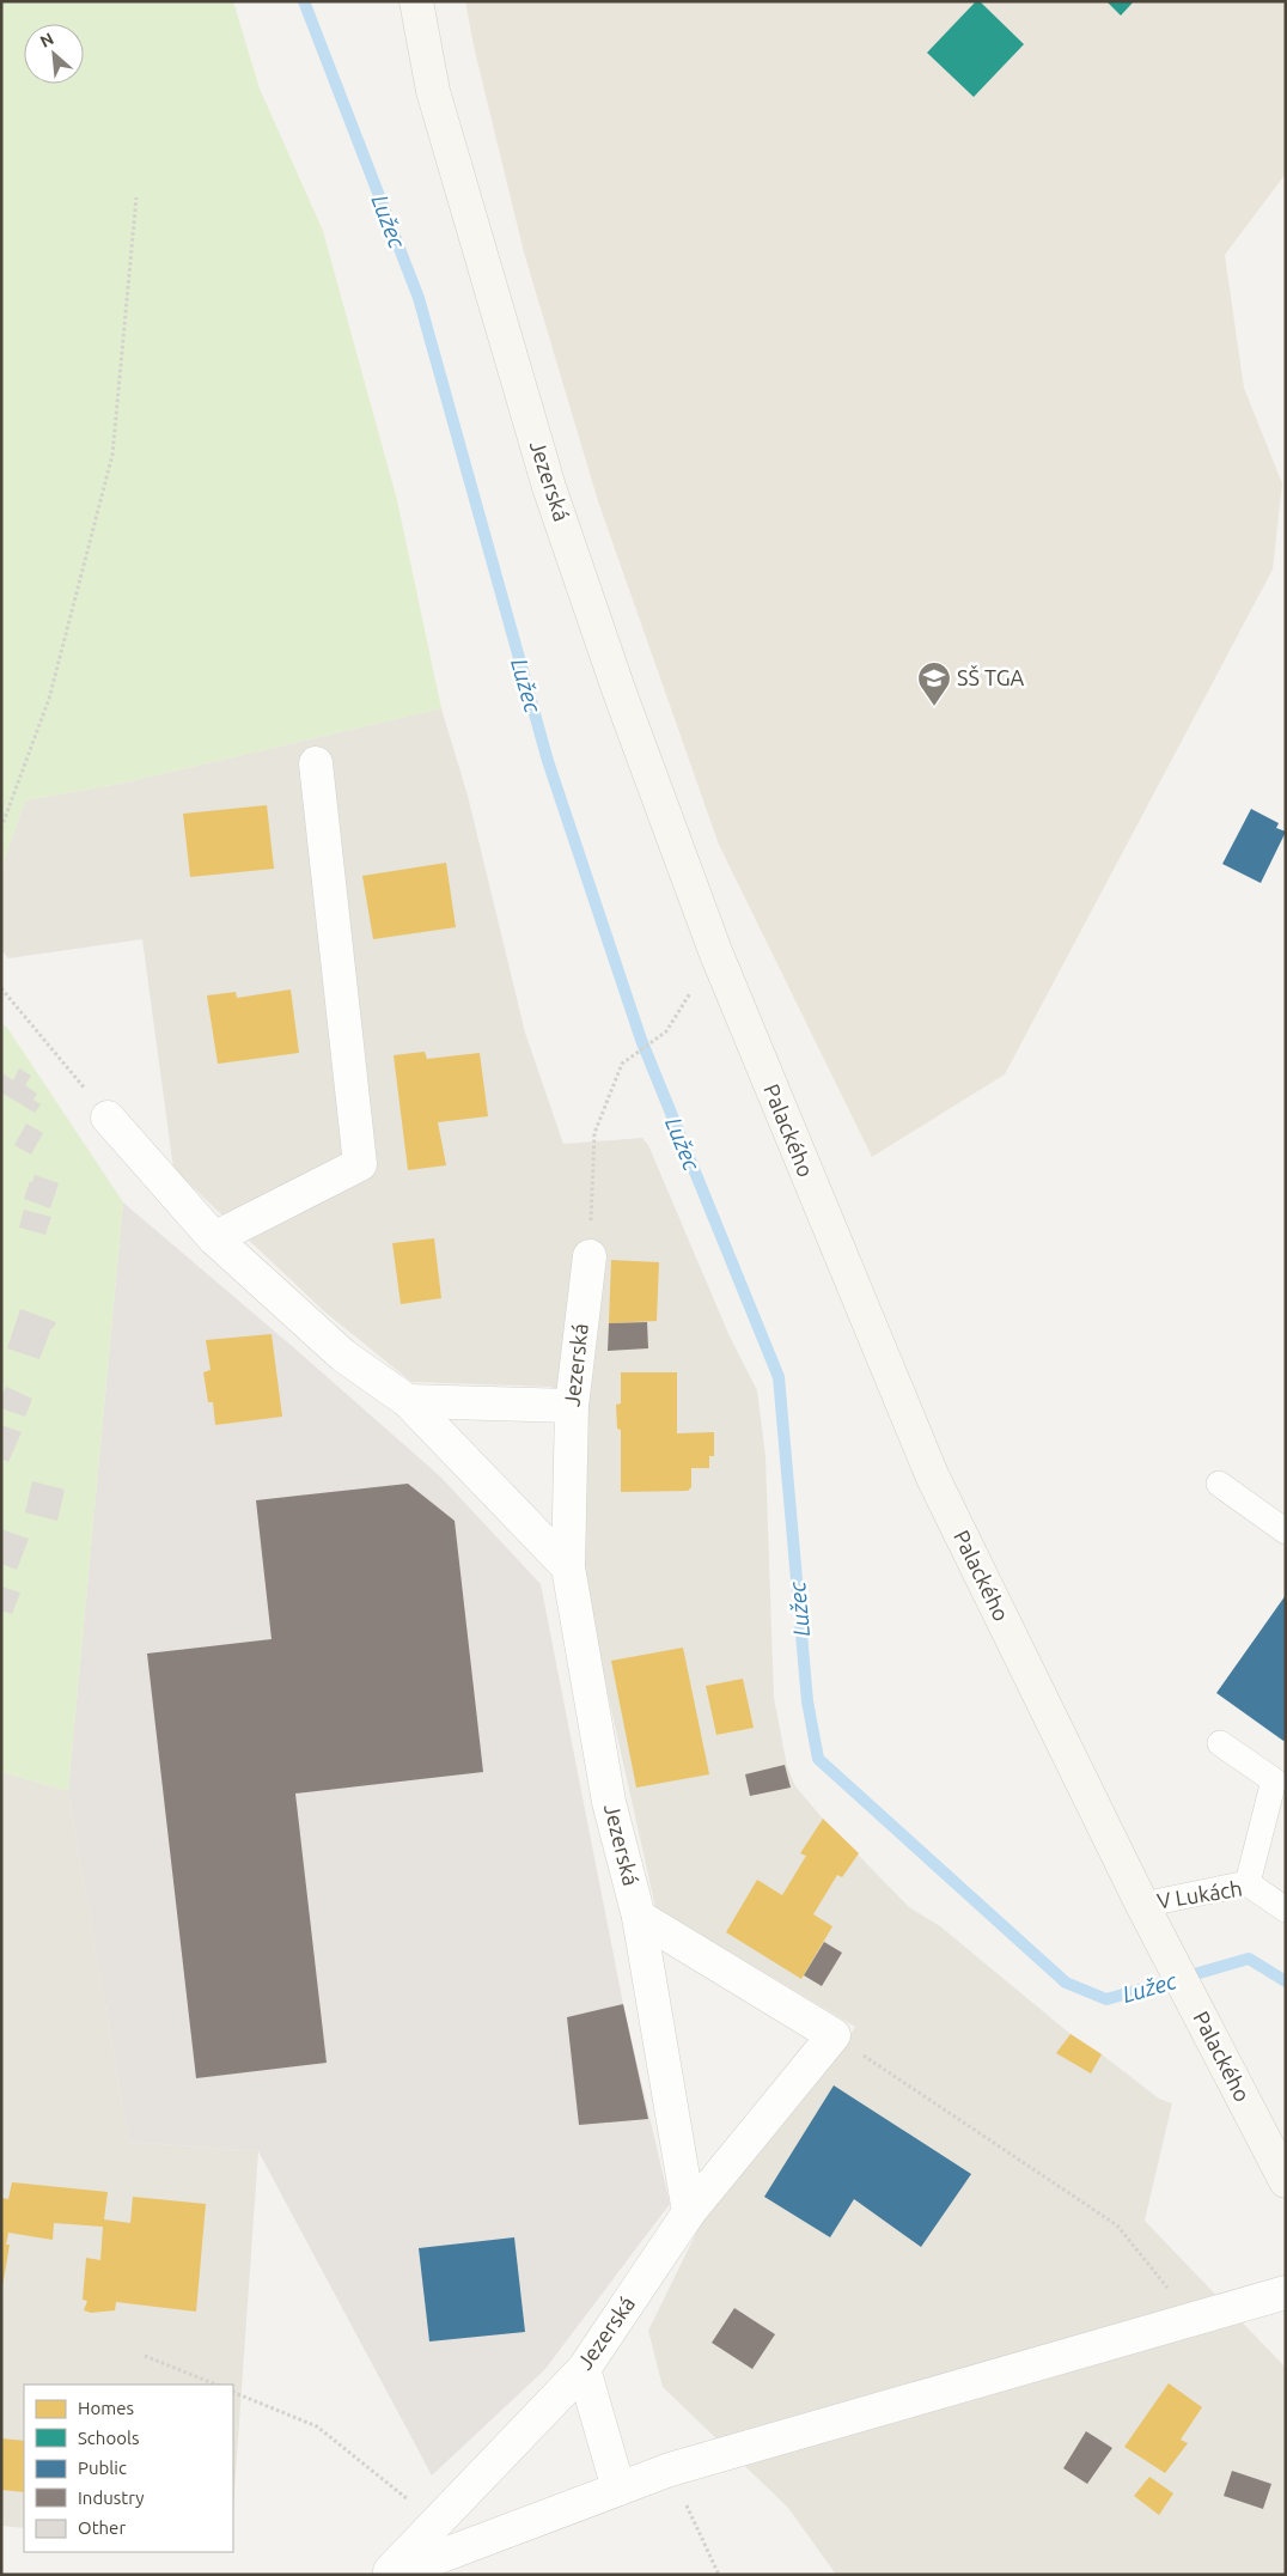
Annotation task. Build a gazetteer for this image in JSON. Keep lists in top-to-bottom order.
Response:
{
  "streets": {
    "street": ["Jezerská", "Palackého"],
    "lane": ["V Lukách"]
  },
  "crossings": [
    ["Jezerská", "Palackého"],
    ["Palackého", "V Lukách"]
  ],
  "water": ["Lužec"],
  "places": {
    "school or university": ["SŠ TGA"]
  },
  "legend": [
    "Homes",
    "Schools",
    "Public",
    "Industry",
    "Other"
  ],
  "north": "top left"
}
